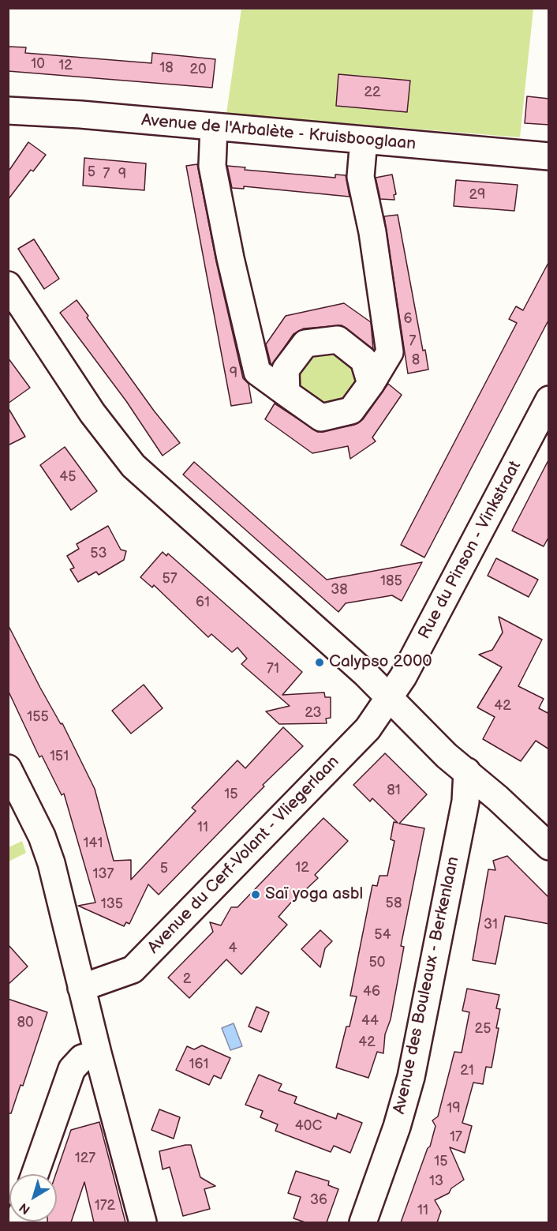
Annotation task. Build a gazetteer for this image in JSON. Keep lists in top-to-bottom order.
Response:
{
  "streets": {
    "street": [
      "Avenue de l'Arbalète - Kruisbooglaan",
      "Rue du Pinson - Vinkstraat",
      "Avenue du Cerf-Volant - Vliegerlaan",
      "Avenue des Bouleaux - Berkenlaan"
    ]
  },
  "crossings": [
    ["Rue du Pinson - Vinkstraat", "Avenue du Cerf-Volant - Vliegerlaan"]
  ],
  "places": ["Calypso 2000", "Saï yoga asbl"],
  "house_numbers": [
    "10",
    "12",
    "18",
    "20",
    "22",
    "5",
    "7",
    "9",
    "29",
    "6",
    "7",
    "8",
    "9",
    "45",
    "53",
    "57",
    "185",
    "38",
    "61",
    "71",
    "42",
    "23",
    "155",
    "151",
    "81",
    "15",
    "11",
    "141",
    "12",
    "5",
    "137",
    "58",
    "135",
    "31",
    "54",
    "4",
    "50",
    "2",
    "46",
    "44",
    "80",
    "25",
    "42",
    "161",
    "21",
    "19",
    "40C",
    "17",
    "127",
    "15",
    "13",
    "36",
    "172",
    "11"
  ],
  "north": "bottom left"
}
